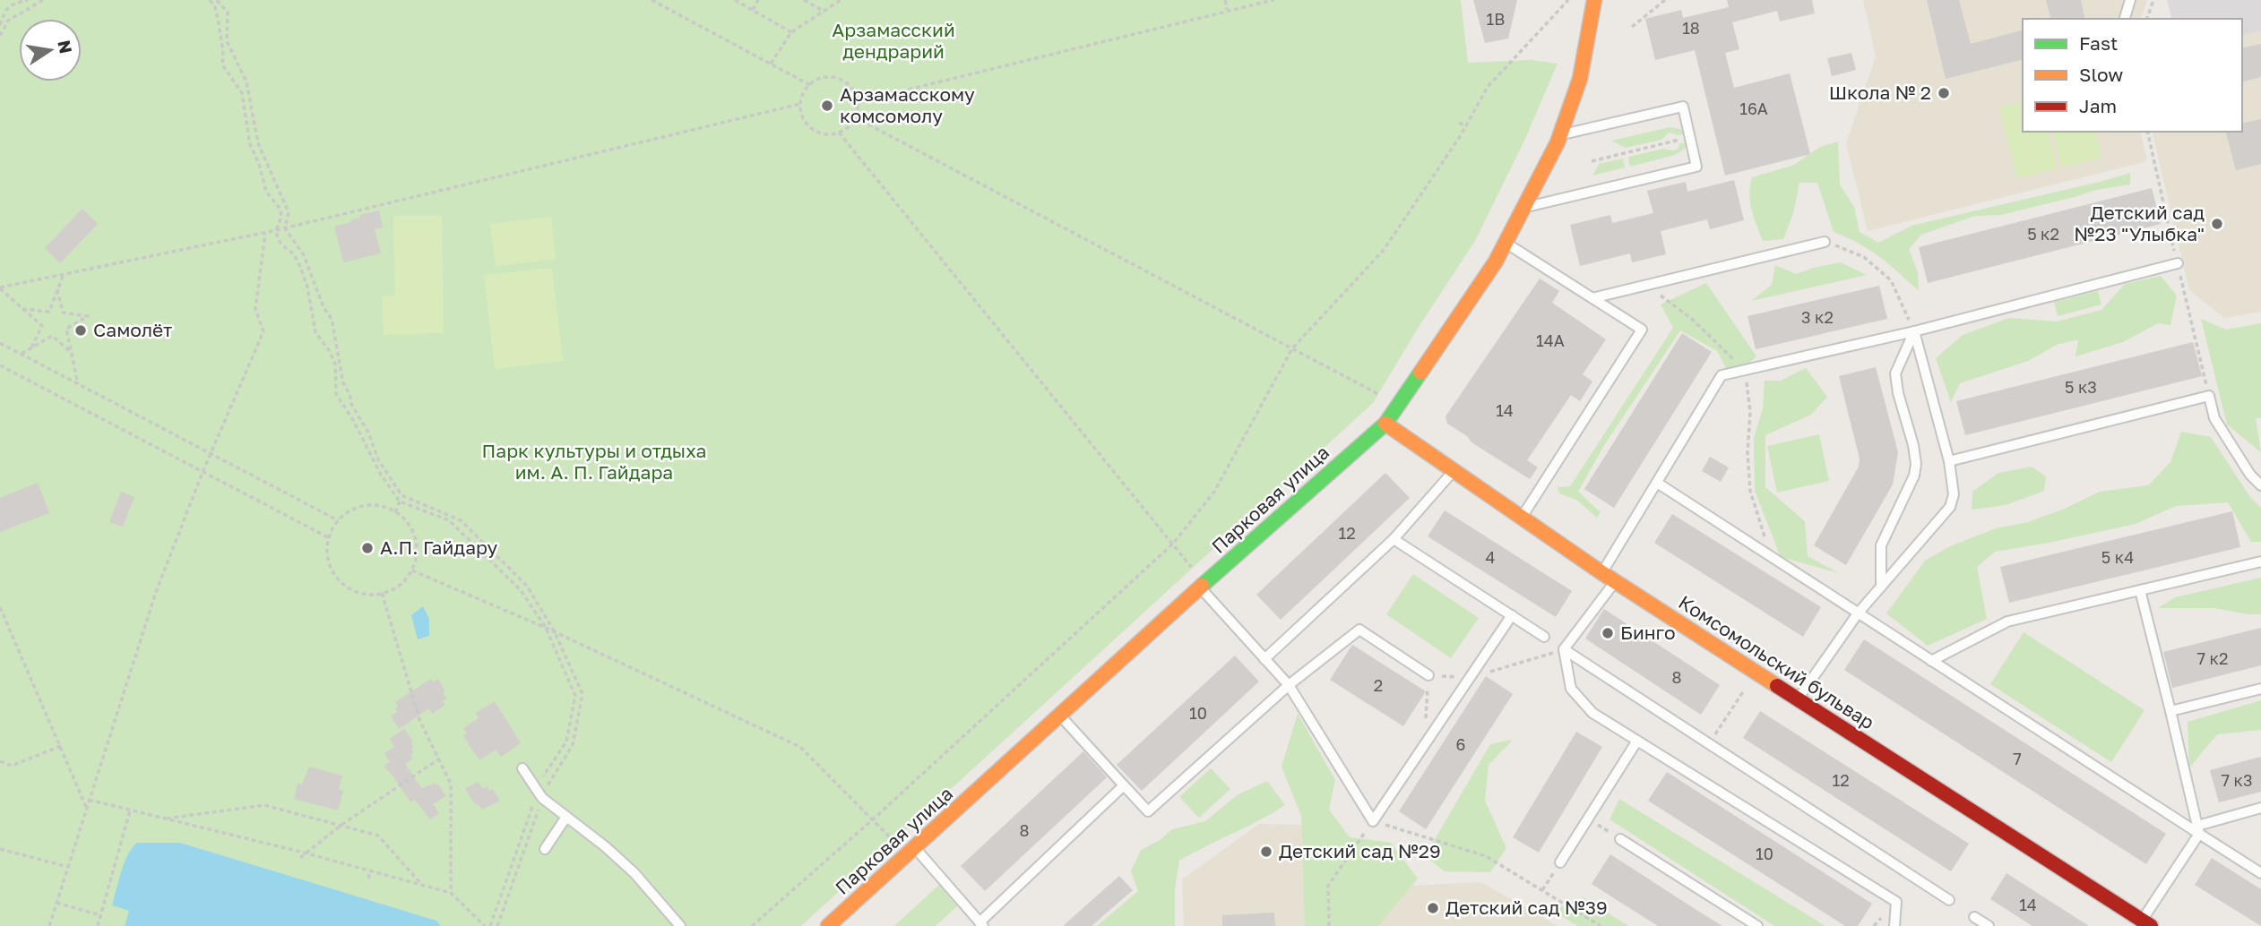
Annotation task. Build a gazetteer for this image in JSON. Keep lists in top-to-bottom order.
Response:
{
  "streets": {
    "street": ["Парковая улица", "Комсомольский бульвар"]
  },
  "crossings": [
    ["Парковая улица", "Комсомольский бульвар"]
  ],
  "parks": ["Арзамасский дендрарий", "Парк культуры и отдыха им. А. П. Гайдара"],
  "places": [
    "Школа № 2",
    "Арзамасскому комсомолу",
    "Детский сад №23 \"Улыбка\"",
    "Самолёт",
    "А.П. Гайдару",
    "Бинго",
    "Детский сад №29",
    "Детский сад №39"
  ],
  "house_numbers": [
    "1В",
    "18",
    "16А",
    "5 к2",
    "3 к2",
    "14А",
    "5 к3",
    "14",
    "12",
    "4",
    "5 к4",
    "7 к2",
    "8",
    "2",
    "10",
    "6",
    "7",
    "12",
    "7 к3",
    "8",
    "10",
    "14"
  ],
  "legend": ["Fast", "Slow", "Jam"],
  "north": "right"
}
